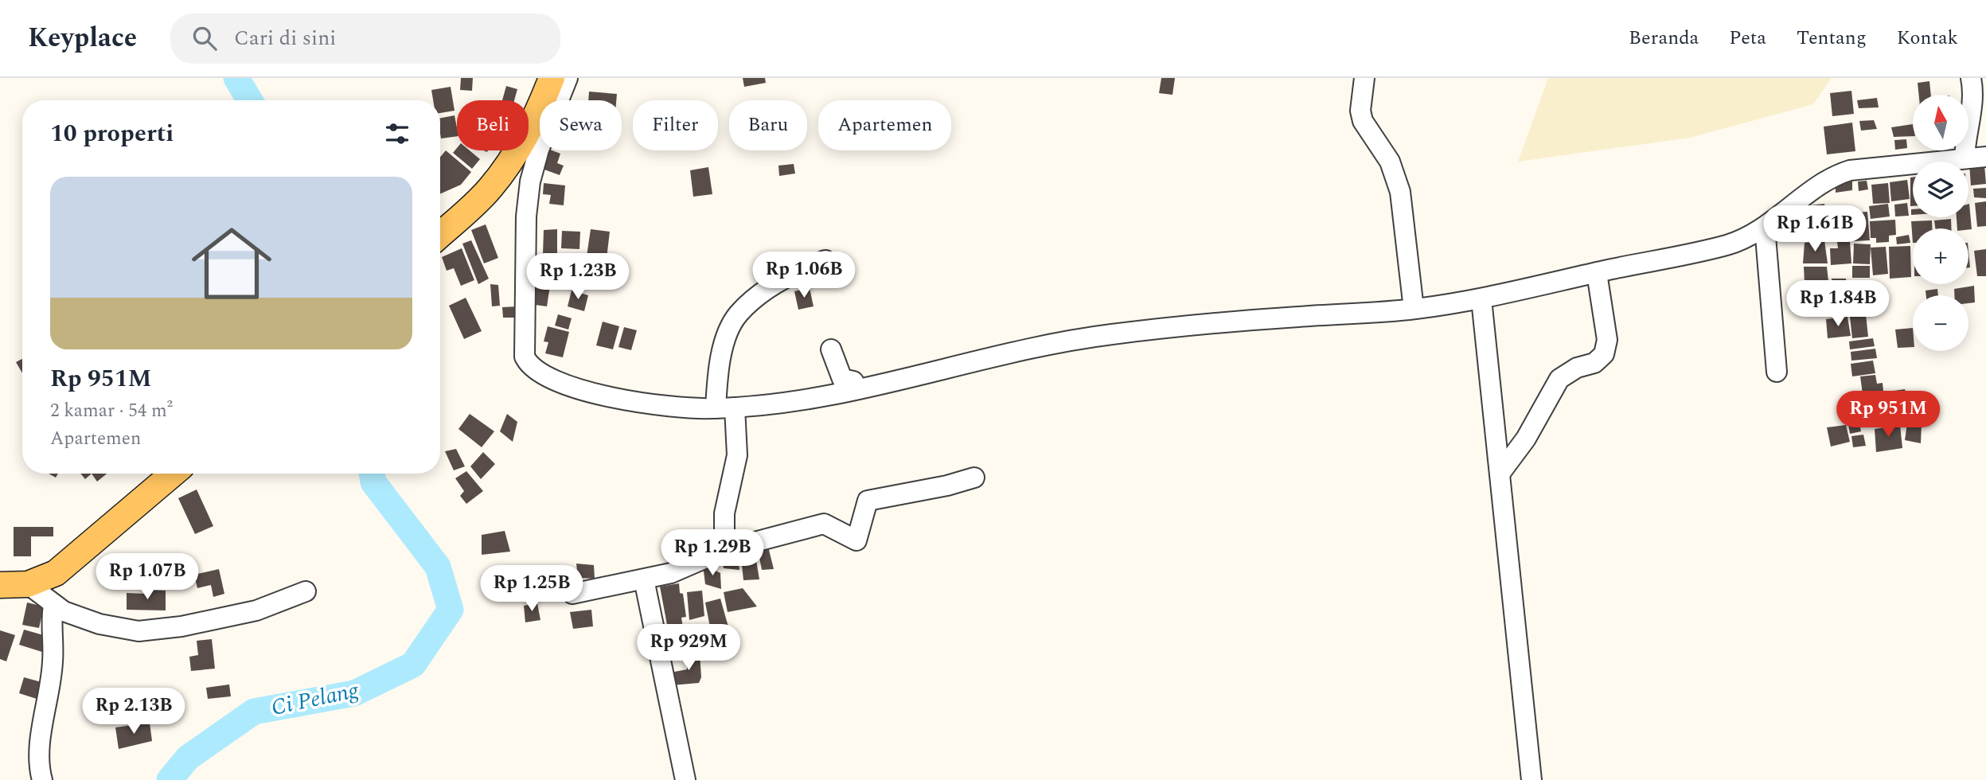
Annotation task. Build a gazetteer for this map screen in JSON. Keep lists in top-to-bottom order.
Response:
{
  "water": ["Ci Pelang"],
  "north": "top",
  "page": {
    "header": "Keyplace",
    "search": "Cari di sini",
    "nav": [
      "Beranda",
      "Peta",
      "Tentang",
      "Kontak"
    ],
    "map_buttons": ["+", "−"],
    "chip": [
      "Beli",
      "Sewa",
      "Filter",
      "Baru",
      "Apartemen"
    ],
    "heading": "10 properti",
    "list": [
      {
        "name": "Rp 951M",
        "note": "2 kamar · 54 m² · Apartemen"
      }
    ],
    "price": [
      "Rp 1.61B",
      "Rp 1.06B",
      "Rp 1.23B",
      "Rp 1.84B",
      "Rp 951M",
      "Rp 1.29B",
      "Rp 1.07B",
      "Rp 1.25B",
      "Rp 929M",
      "Rp 2.13B"
    ]
  }
}
